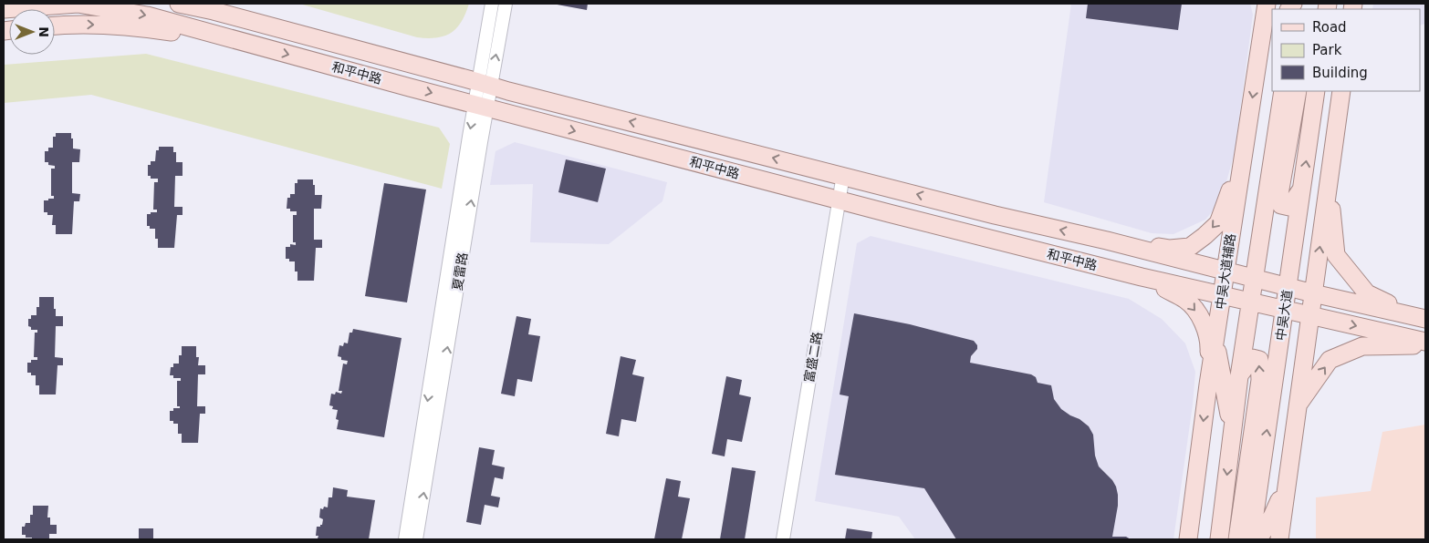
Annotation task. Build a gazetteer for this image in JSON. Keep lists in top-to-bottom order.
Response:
{
  "streets": {
    "main road": ["和平中路", "中吴大道辅路", "中吴大道"],
    "street": ["夏雷路", "富盛二路"]
  },
  "crossings": [
    ["和平中路", "夏雷路"],
    ["和平中路", "中吴大道辅路"],
    ["和平中路", "中吴大道"],
    ["和平中路", "富盛二路"]
  ],
  "legend": ["Road", "Park", "Building"],
  "north": "right"
}
